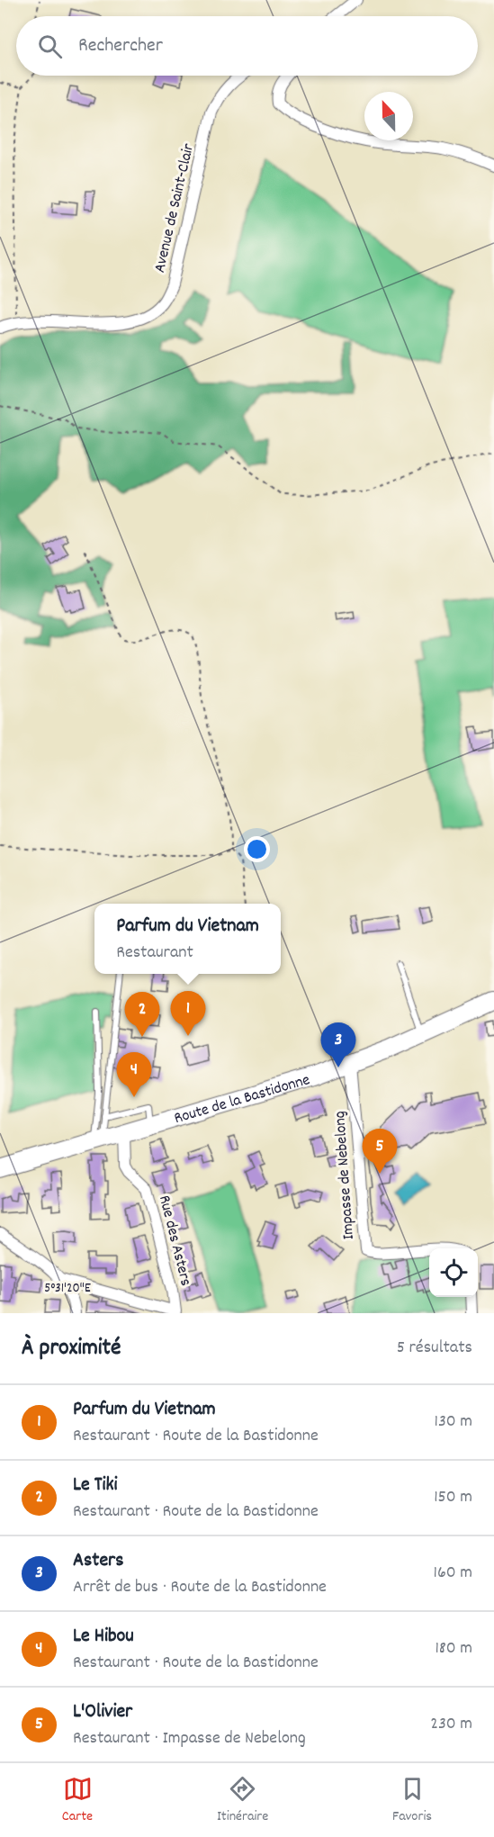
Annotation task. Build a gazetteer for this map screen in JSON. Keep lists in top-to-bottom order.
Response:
{
  "streets": {
    "main road": ["Route de la Bastidonne"],
    "street": ["Avenue de Saint-Clair", "Impasse de Nebelong", "Rue des Asters"]
  },
  "crossings": [
    ["Route de la Bastidonne", "Impasse de Nebelong"],
    ["Route de la Bastidonne", "Rue des Asters"]
  ],
  "north": "top",
  "page": {
    "search": "Rechercher",
    "popup": ["Parfum du Vietnam", "Restaurant"],
    "pins": [
      "1",
      "2",
      "3",
      "4",
      "5"
    ],
    "heading": ["À proximité", "5 résultats"],
    "list": [
      {
        "mark": "1",
        "name": "Parfum du Vietnam",
        "note": "Restaurant · Route de la Bastidonne",
        "value": "130 m"
      },
      {
        "mark": "2",
        "name": "Le Tiki",
        "note": "Restaurant · Route de la Bastidonne",
        "value": "150 m"
      },
      {
        "mark": "3",
        "name": "Asters",
        "note": "Arrêt de bus · Route de la Bastidonne",
        "value": "160 m"
      },
      {
        "mark": "4",
        "name": "Le Hibou",
        "note": "Restaurant · Route de la Bastidonne",
        "value": "180 m"
      },
      {
        "mark": "5",
        "name": "L'Olivier",
        "note": "Restaurant · Impasse de Nebelong",
        "value": "230 m"
      }
    ],
    "nav": ["Carte", "Itinéraire", "Favoris"]
  },
  "coordinates": ["5°31'20\"E"]
}
